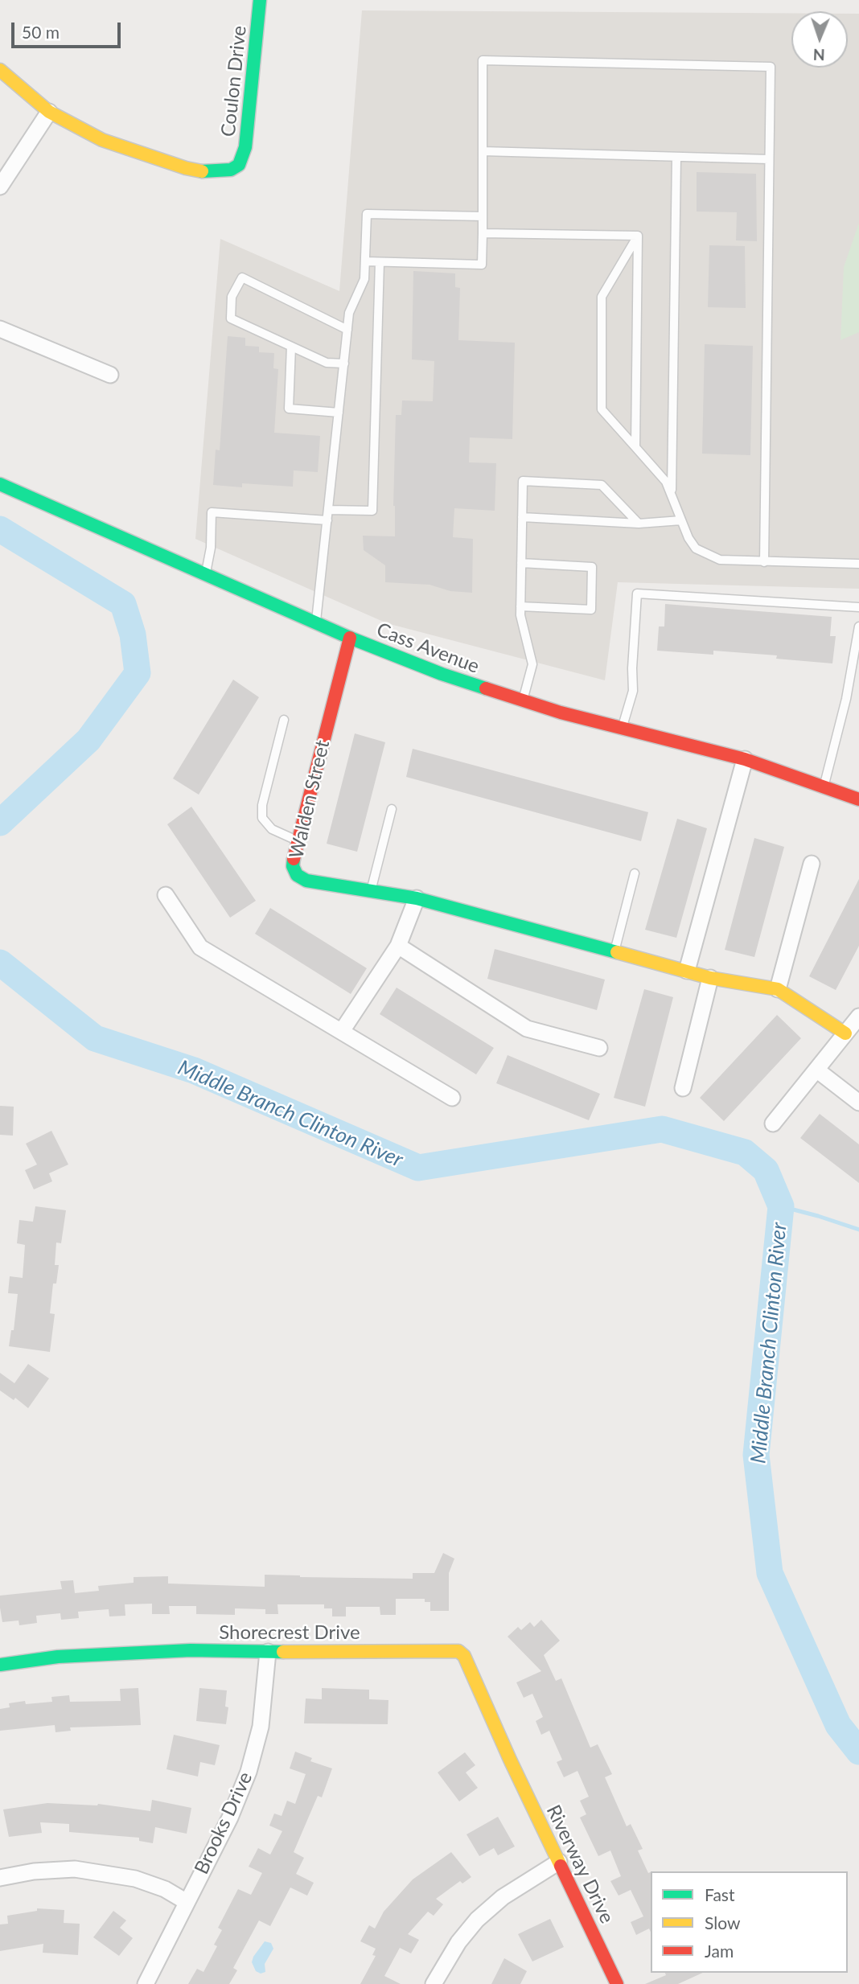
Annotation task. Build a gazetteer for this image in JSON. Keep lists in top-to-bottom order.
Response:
{
  "streets": {
    "street": [
      "Coulon Drive",
      "Cass Avenue",
      "Walden Street",
      "Shorecrest Drive",
      "Brooks Drive",
      "Riverway Drive"
    ]
  },
  "crossings": [
    ["Cass Avenue", "Walden Street"],
    ["Shorecrest Drive", "Brooks Drive"],
    ["Shorecrest Drive", "Riverway Drive"]
  ],
  "water": ["Middle Branch Clinton River"],
  "legend": ["Fast", "Slow", "Jam"],
  "scale_bar": "50 m",
  "north": "bottom"
}
